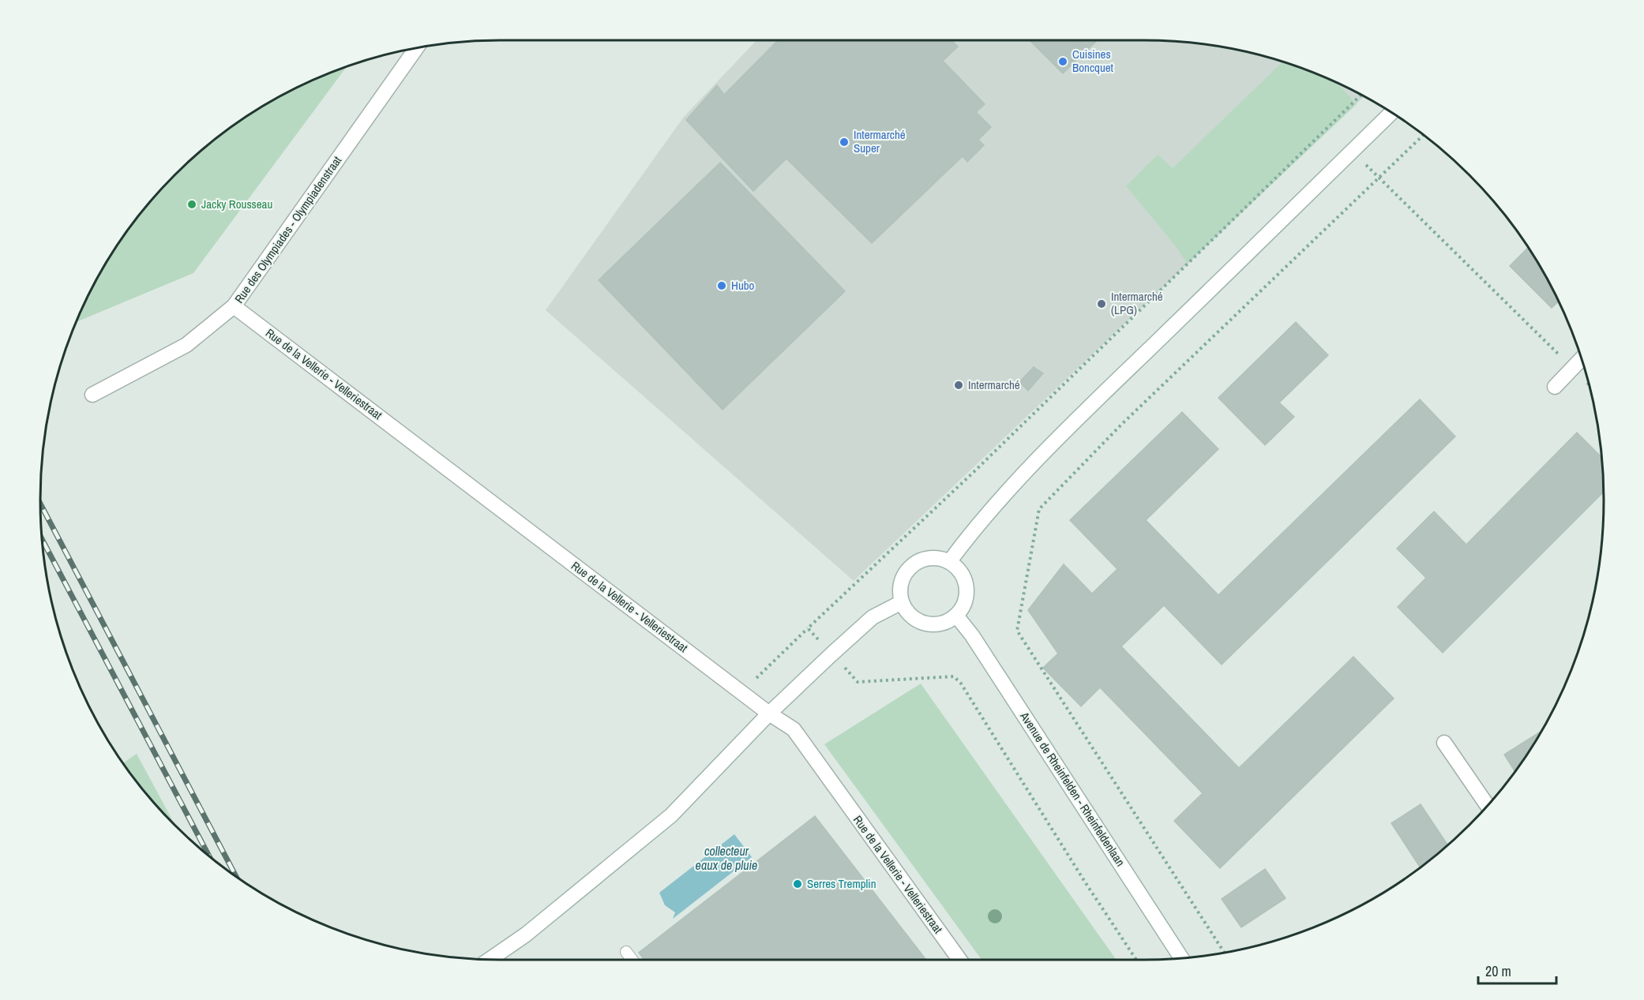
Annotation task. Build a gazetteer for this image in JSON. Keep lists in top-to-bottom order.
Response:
{
  "streets": {
    "main road": ["Rue des Olympiades - Olympiadenstraat", "Rue de la Vellerie - Velleriestraat", "Avenue de Rheinfelden - Rheinfeldenlaan"]
  },
  "crossings": [
    ["Rue des Olympiades - Olympiadenstraat", "Rue de la Vellerie - Velleriestraat"]
  ],
  "water": ["collecteur eaux de pluie"],
  "places": [
    "Cuisines Boncquet",
    "Intermarché Super",
    "Jacky Rousseau",
    "Hubo",
    "Intermarché (LPG)",
    "Intermarché",
    "Serres Tremplin"
  ],
  "scale_bar": "20 m"
}
